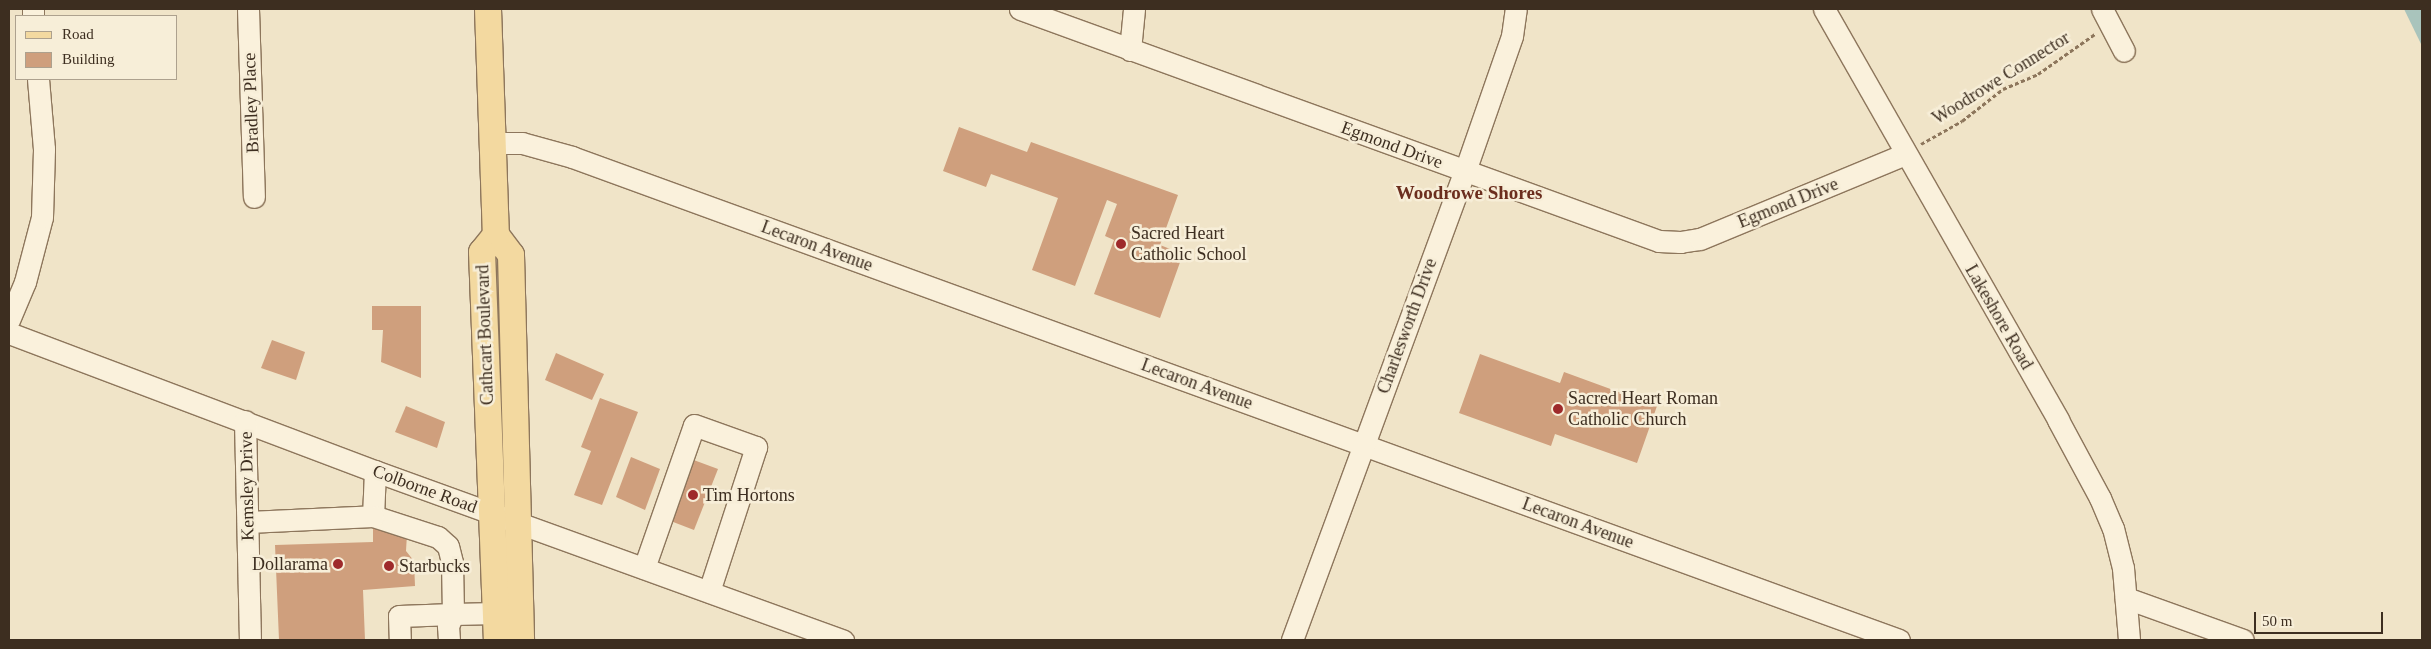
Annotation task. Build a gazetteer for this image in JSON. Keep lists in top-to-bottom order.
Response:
{
  "streets": {
    "main road": ["Cathcart Boulevard"],
    "street": [
      "Bradley Place",
      "Egmond Drive",
      "Lecaron Avenue",
      "Lakeshore Road",
      "Charlesworth Drive",
      "Kemsley Drive",
      "Colborne Road"
    ],
    "path": ["Woodrowe Connector"]
  },
  "crossings": [
    ["Woodrowe Connector", "Egmond Drive"],
    ["Woodrowe Connector", "Lakeshore Road"],
    ["Egmond Drive", "Lakeshore Road"],
    ["Egmond Drive", "Charlesworth Drive"],
    ["Lecaron Avenue", "Charlesworth Drive"],
    ["Cathcart Boulevard", "Colborne Road"],
    ["Kemsley Drive", "Colborne Road"]
  ],
  "districts": ["Woodrowe Shores"],
  "places": [
    "Sacred Heart Catholic School",
    "Sacred Heart Roman Catholic Church",
    "Tim Hortons",
    "Dollarama",
    "Starbucks"
  ],
  "legend": ["Road", "Building"],
  "scale_bar": "50 m"
}
